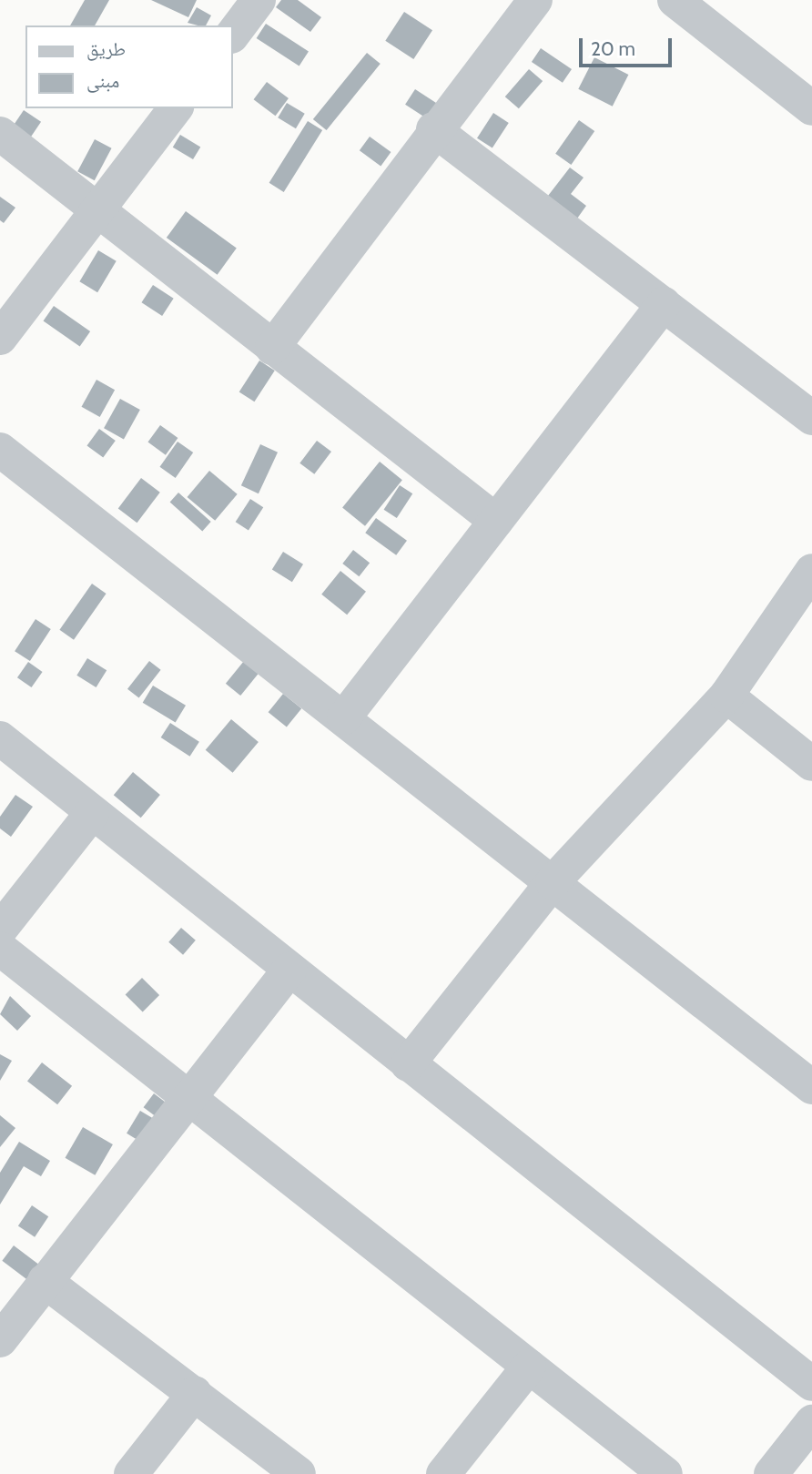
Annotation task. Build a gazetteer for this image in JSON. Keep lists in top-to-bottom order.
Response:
{
  "legend": ["طريق", "مبنى"],
  "scale_bar": "20 m"
}
